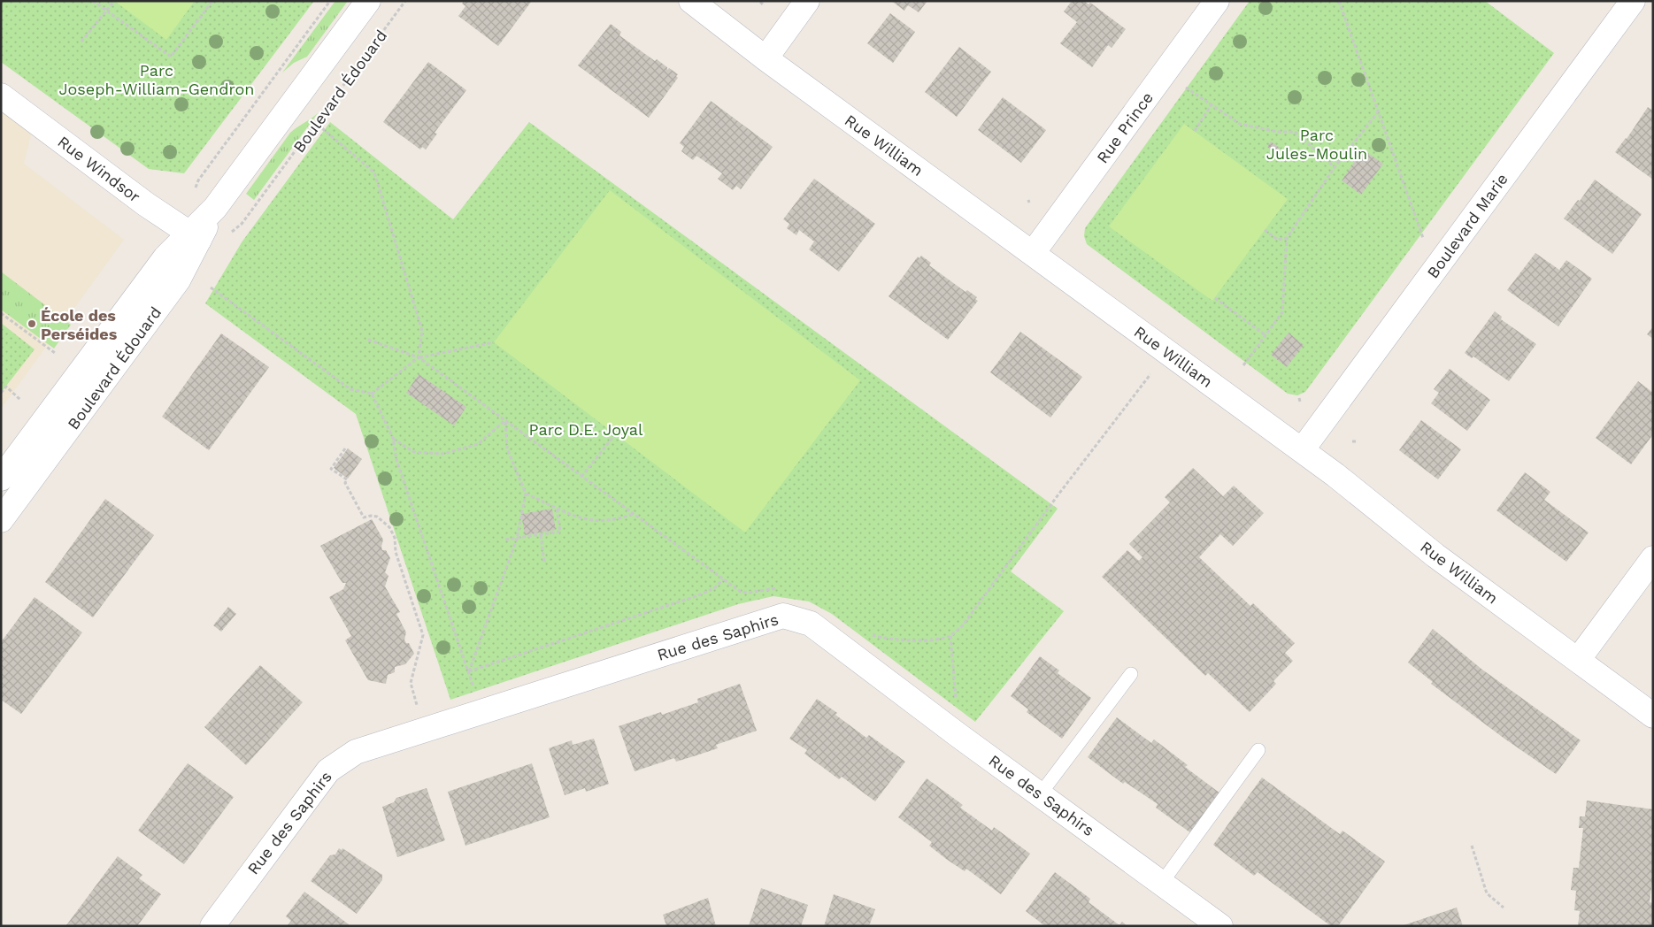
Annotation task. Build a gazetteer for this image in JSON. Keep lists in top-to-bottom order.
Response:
{
  "streets": {
    "street": [
      "Boulevard Édouard",
      "Rue Prince",
      "Rue William",
      "Rue Windsor",
      "Boulevard Marie",
      "Rue des Saphirs"
    ]
  },
  "crossings": [
    ["Boulevard Édouard", "Rue Windsor"],
    ["Rue Prince", "Rue William"],
    ["Rue William", "Boulevard Marie"]
  ],
  "parks": ["Parc Joseph-William-Gendron", "Parc Jules-Moulin", "Parc D.E. Joyal"],
  "places": ["École des Perséides"]
}
